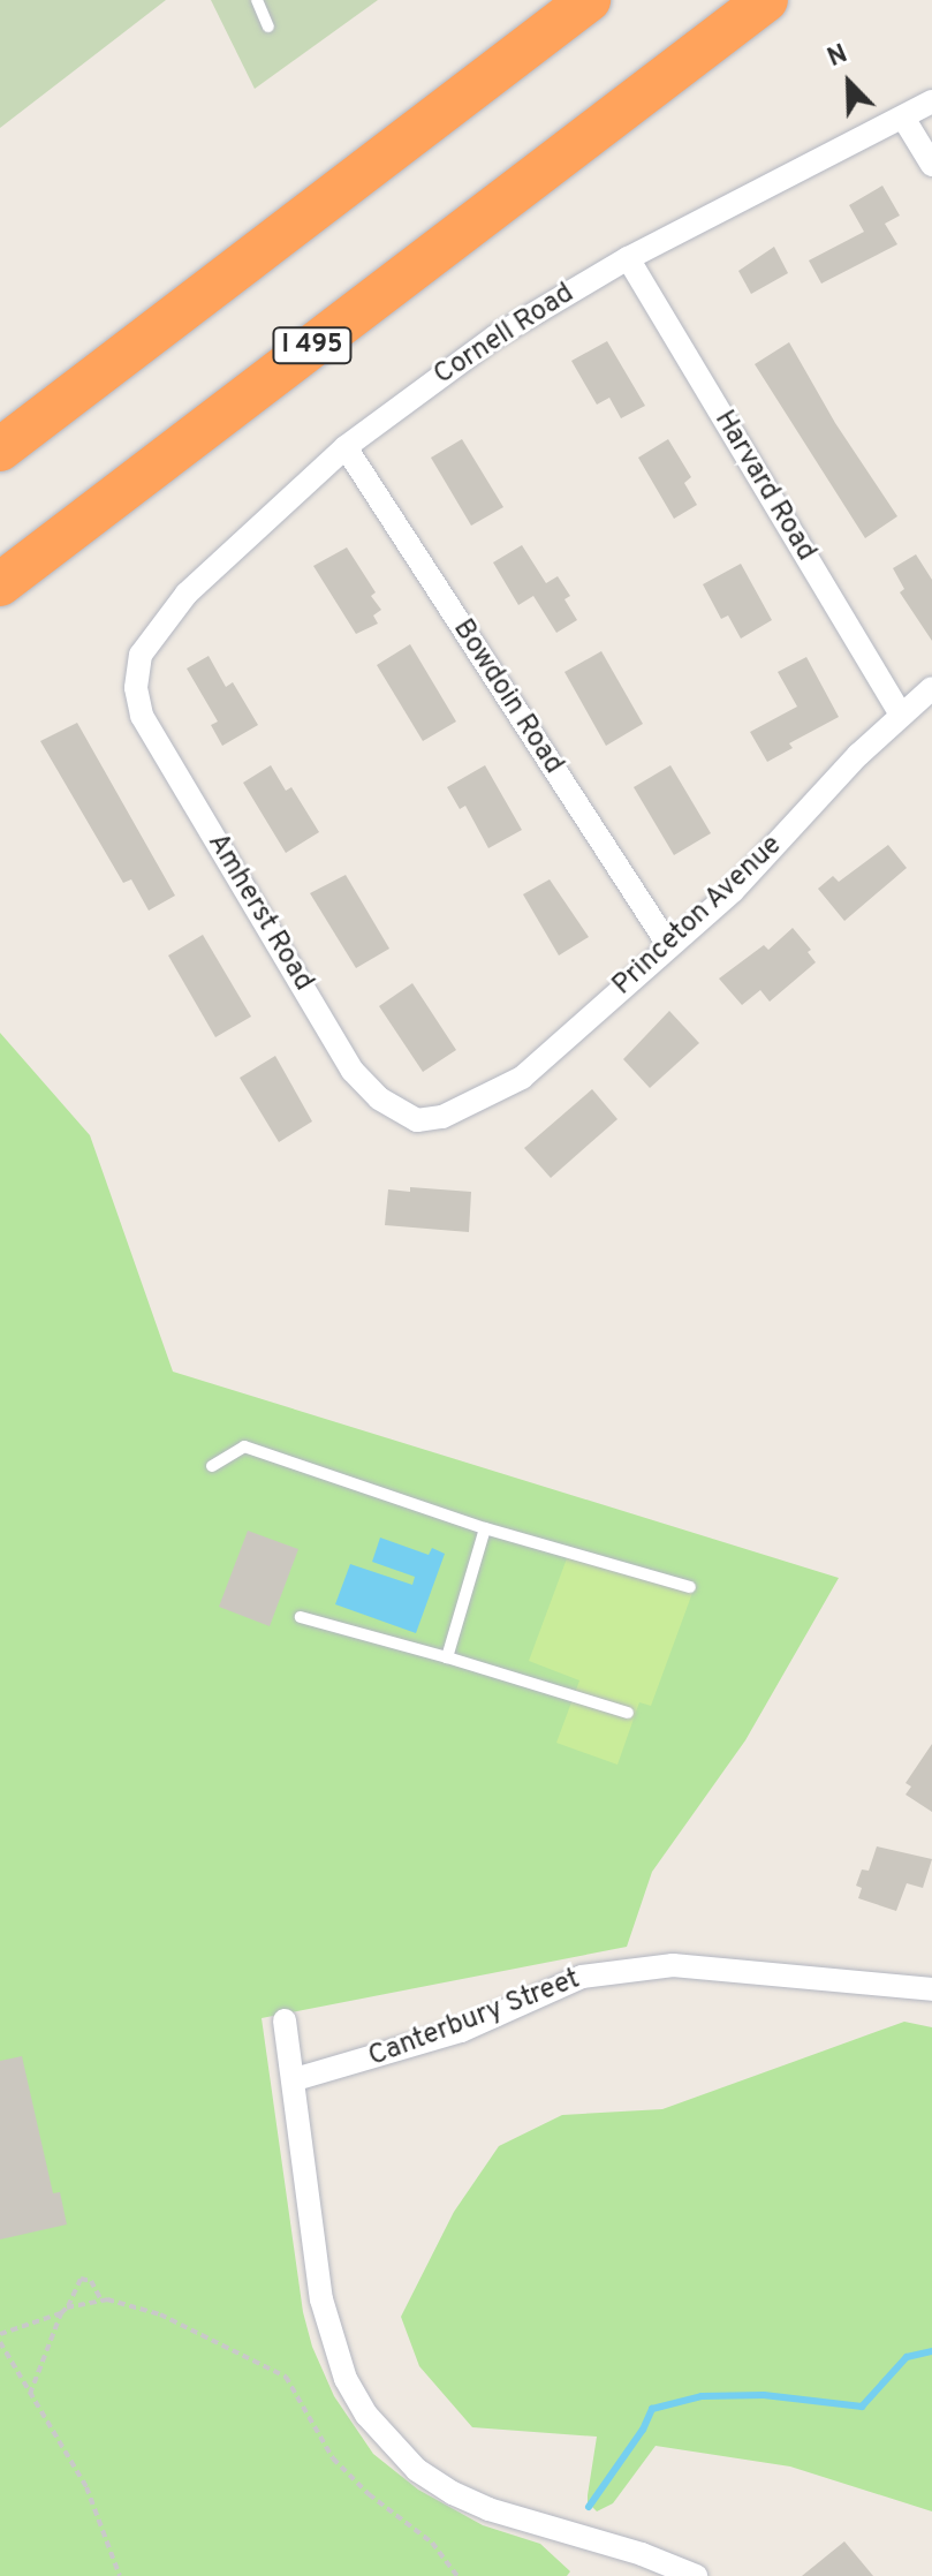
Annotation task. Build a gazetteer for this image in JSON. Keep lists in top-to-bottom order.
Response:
{
  "streets": {
    "highway": ["I 495"],
    "street": [
      "Cornell Road",
      "Harvard Road",
      "Bowdoin Road",
      "Amherst Road",
      "Princeton Avenue",
      "Canterbury Street"
    ]
  },
  "crossings": [
    ["Cornell Road", "Harvard Road"],
    ["Cornell Road", "Bowdoin Road"],
    ["Cornell Road", "Amherst Road"],
    ["Harvard Road", "Princeton Avenue"],
    ["Bowdoin Road", "Princeton Avenue"],
    ["Amherst Road", "Princeton Avenue"]
  ],
  "north": "top left"
}
